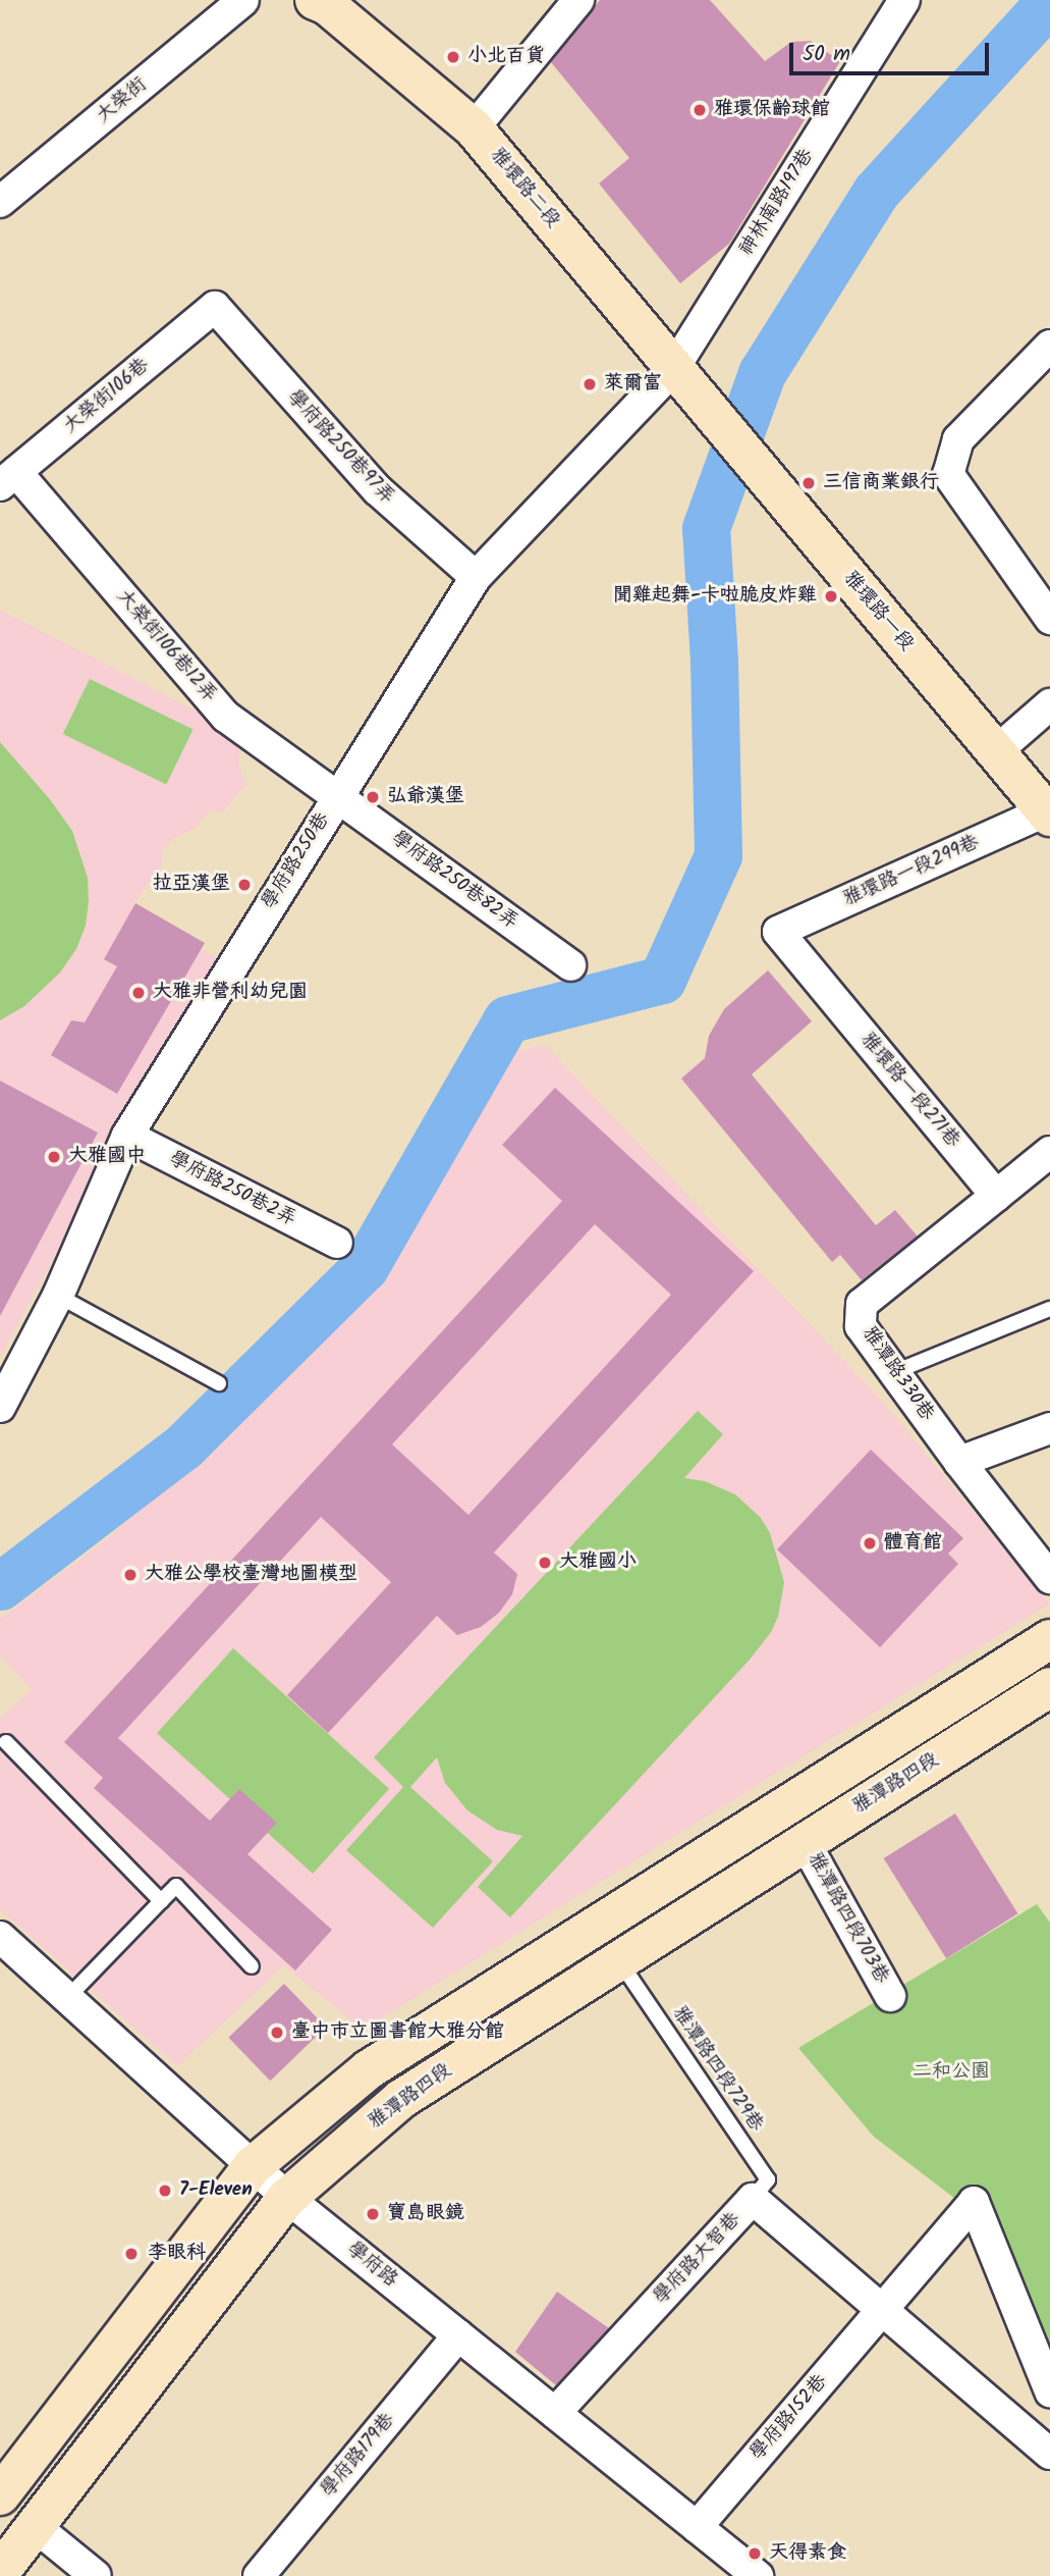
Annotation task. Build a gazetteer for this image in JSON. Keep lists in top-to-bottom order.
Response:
{
  "streets": {
    "street": [
      "大榮街",
      "雅環路二段",
      "神林南路197巷",
      "大榮街106巷",
      "學府路250巷97弄",
      "雅環路一段",
      "大榮街106巷12弄",
      "學府路250巷",
      "雅環路一段299巷",
      "學府路250巷82弄",
      "雅環路一段271巷",
      "學府路250巷2弄",
      "雅潭路330巷",
      "雅潭路四段",
      "雅潭路四段703巷",
      "學府路大智巷",
      "學府路",
      "學府路152巷",
      "學府路179巷"
    ],
    "lane": ["雅潭路四段729巷"]
  },
  "crossings": [
    ["雅環路二段", "神林南路197巷"],
    ["雅環路二段", "雅環路一段"],
    ["雅環路二段", "學府路250巷"],
    ["神林南路197巷", "學府路250巷"],
    ["大榮街106巷", "學府路250巷97弄"],
    ["大榮街106巷", "大榮街106巷12弄"],
    ["學府路250巷97弄", "學府路250巷"],
    ["雅環路一段", "雅環路一段299巷"],
    ["大榮街106巷12弄", "學府路250巷"],
    ["大榮街106巷12弄", "學府路250巷82弄"],
    ["學府路250巷", "學府路250巷82弄"],
    ["學府路250巷", "學府路250巷2弄"],
    ["雅環路一段299巷", "雅環路一段271巷"],
    ["雅環路一段271巷", "雅潭路330巷"],
    ["雅潭路四段", "雅潭路四段703巷"],
    ["雅潭路四段", "雅潭路四段729巷"],
    ["雅潭路四段", "學府路"],
    ["雅潭路四段729巷", "學府路大智巷"],
    ["學府路大智巷", "學府路"],
    ["學府路大智巷", "學府路152巷"],
    ["學府路", "學府路152巷"],
    ["學府路", "學府路179巷"]
  ],
  "parks": ["二和公園"],
  "places": [
    "小北百貨",
    "雅環保齡球館",
    "萊爾富",
    "三信商業銀行",
    "聞雞起舞-卡啦脆皮炸雞",
    "弘爺漢堡",
    "拉亞漢堡",
    "大雅非營利幼兒園",
    "大雅國中",
    "體育館",
    "大雅國小",
    "大雅公學校臺灣地圖模型",
    "臺中市立圖書館大雅分館",
    "7-Eleven",
    "寶島眼鏡",
    "李眼科",
    "天得素食"
  ],
  "scale_bar": "50 m"
}
